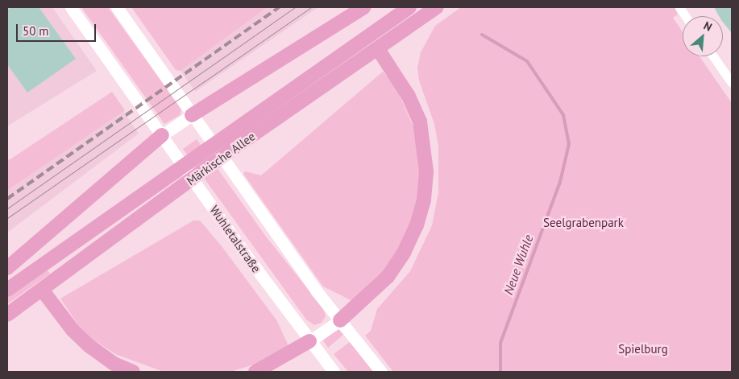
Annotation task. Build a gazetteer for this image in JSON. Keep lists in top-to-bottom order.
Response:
{
  "streets": {
    "main road": ["Märkische Allee", "Wuhletalstraße"]
  },
  "water": ["Neue Wuhle"],
  "parks": ["Seelgrabenpark", "Spielburg"],
  "scale_bar": "50 m",
  "north": "top right"
}
